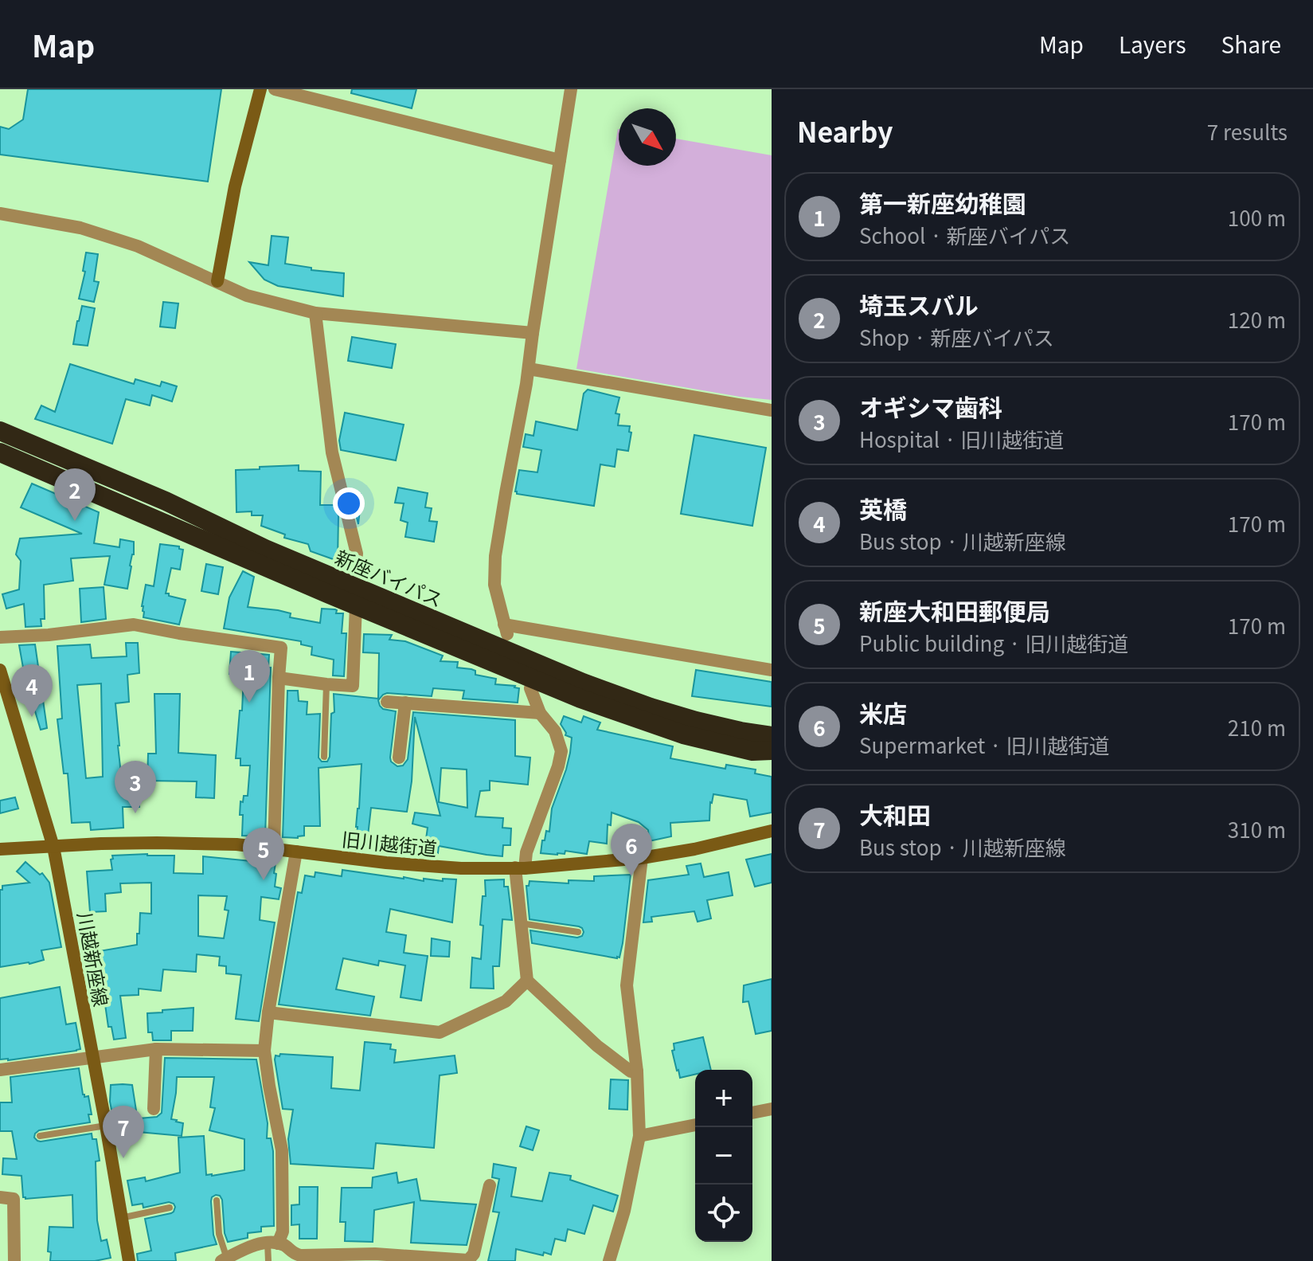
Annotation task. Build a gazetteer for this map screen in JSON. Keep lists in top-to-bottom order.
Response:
{
  "streets": {
    "highway": ["新座バイパス"],
    "main road": ["旧川越街道", "川越新座線"]
  },
  "crossings": [
    ["旧川越街道", "川越新座線"]
  ],
  "north": "bottom right",
  "page": {
    "header": "Map",
    "nav": ["Map", "Layers", "Share"],
    "heading": ["Nearby", "7 results"],
    "list": [
      {
        "mark": "1",
        "name": "第一新座幼稚園",
        "note": "School · 新座バイパス",
        "value": "100 m"
      },
      {
        "mark": "2",
        "name": "埼玉スバル",
        "note": "Shop · 新座バイパス",
        "value": "120 m"
      },
      {
        "mark": "3",
        "name": "オギシマ歯科",
        "note": "Hospital · 旧川越街道",
        "value": "170 m"
      },
      {
        "mark": "4",
        "name": "英橋",
        "note": "Bus stop · 川越新座線",
        "value": "170 m"
      },
      {
        "mark": "5",
        "name": "新座大和田郵便局",
        "note": "Public building · 旧川越街道",
        "value": "170 m"
      },
      {
        "mark": "6",
        "name": "米店",
        "note": "Supermarket · 旧川越街道",
        "value": "210 m"
      },
      {
        "mark": "7",
        "name": "大和田",
        "note": "Bus stop · 川越新座線",
        "value": "310 m"
      }
    ],
    "pins": [
      "2",
      "1",
      "4",
      "3",
      "6",
      "5",
      "7"
    ],
    "map_buttons": ["+", "−"]
  }
}
